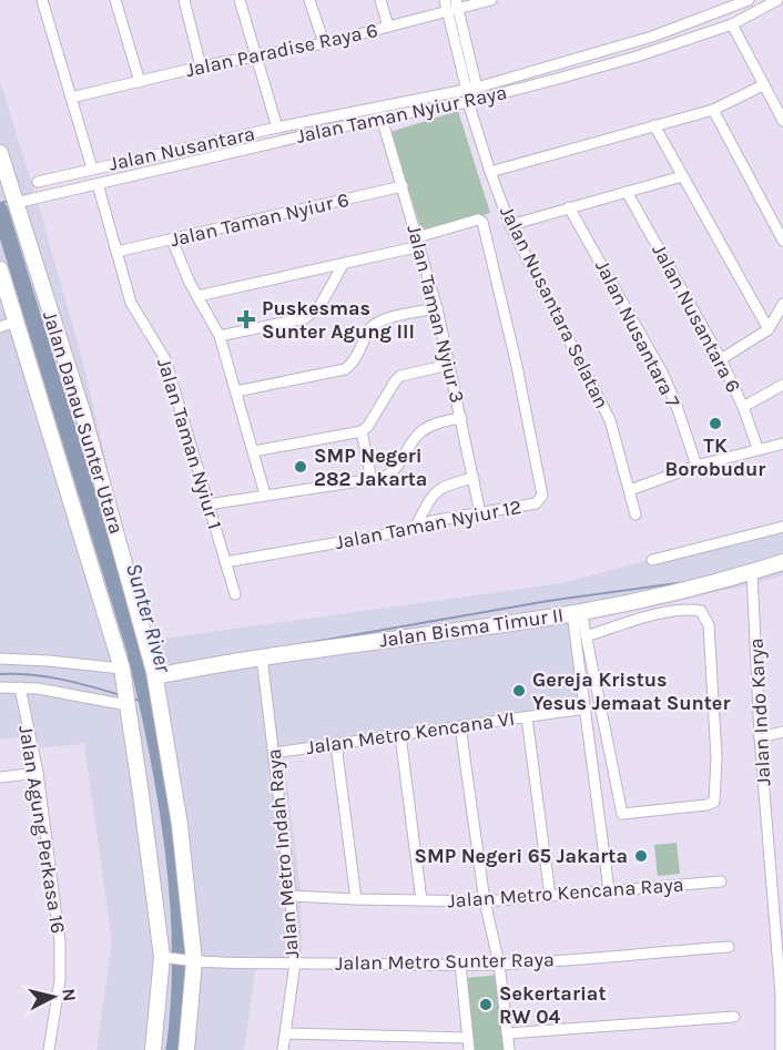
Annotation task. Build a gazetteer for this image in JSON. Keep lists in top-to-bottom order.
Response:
{
  "streets": {
    "main road": ["Jalan Danau Sunter Utara", "Jalan Bisma Timur II"],
    "street": [
      "Jalan Paradise Raya 6",
      "Jalan Taman Nyiur Raya",
      "Jalan Nusantara",
      "Jalan Taman Nyiur 6",
      "Jalan Nusantara Selatan",
      "Jalan Taman Nyiur 3",
      "Jalan Nusantara 6",
      "Jalan Nusantara 7",
      "Jalan Taman Nyiur 1",
      "Jalan Taman Nyiur 12",
      "Jalan Indo Karya",
      "Jalan Metro Kencana VI",
      "Jalan Agung Perkasa 16",
      "Jalan Metro Indah Raya",
      "Jalan Metro Kencana Raya",
      "Jalan Metro Sunter Raya"
    ]
  },
  "crossings": [
    ["Jalan Paradise Raya 6", "Jalan Nusantara Selatan"],
    ["Jalan Taman Nyiur Raya", "Jalan Nusantara"],
    ["Jalan Taman Nyiur Raya", "Jalan Nusantara Selatan"],
    ["Jalan Taman Nyiur Raya", "Jalan Taman Nyiur 3"],
    ["Jalan Taman Nyiur Raya", "Jalan Danau Sunter Utara"],
    ["Jalan Taman Nyiur Raya", "Jalan Taman Nyiur 1"],
    ["Jalan Nusantara", "Jalan Nusantara Selatan"],
    ["Jalan Taman Nyiur 6", "Jalan Taman Nyiur 3"],
    ["Jalan Taman Nyiur 6", "Jalan Taman Nyiur 1"],
    ["Jalan Taman Nyiur 3", "Jalan Taman Nyiur 12"],
    ["Jalan Danau Sunter Utara", "Jalan Bisma Timur II"],
    ["Jalan Danau Sunter Utara", "Jalan Metro Sunter Raya"],
    ["Jalan Taman Nyiur 1", "Jalan Taman Nyiur 12"],
    ["Jalan Bisma Timur II", "Jalan Indo Karya"],
    ["Jalan Bisma Timur II", "Jalan Metro Indah Raya"],
    ["Jalan Metro Kencana VI", "Jalan Metro Indah Raya"],
    ["Jalan Metro Indah Raya", "Jalan Metro Kencana Raya"],
    ["Jalan Metro Indah Raya", "Jalan Metro Sunter Raya"]
  ],
  "water": ["Sunter River"],
  "places": {
    "health": ["Puskesmas Sunter Agung III"],
    "other": [
      "TK Borobudur",
      "SMP Negeri 282 Jakarta",
      "Gereja Kristus Yesus Jemaat Sunter",
      "SMP Negeri 65 Jakarta",
      "Sekertariat RW 04"
    ]
  },
  "north": "right"
}
